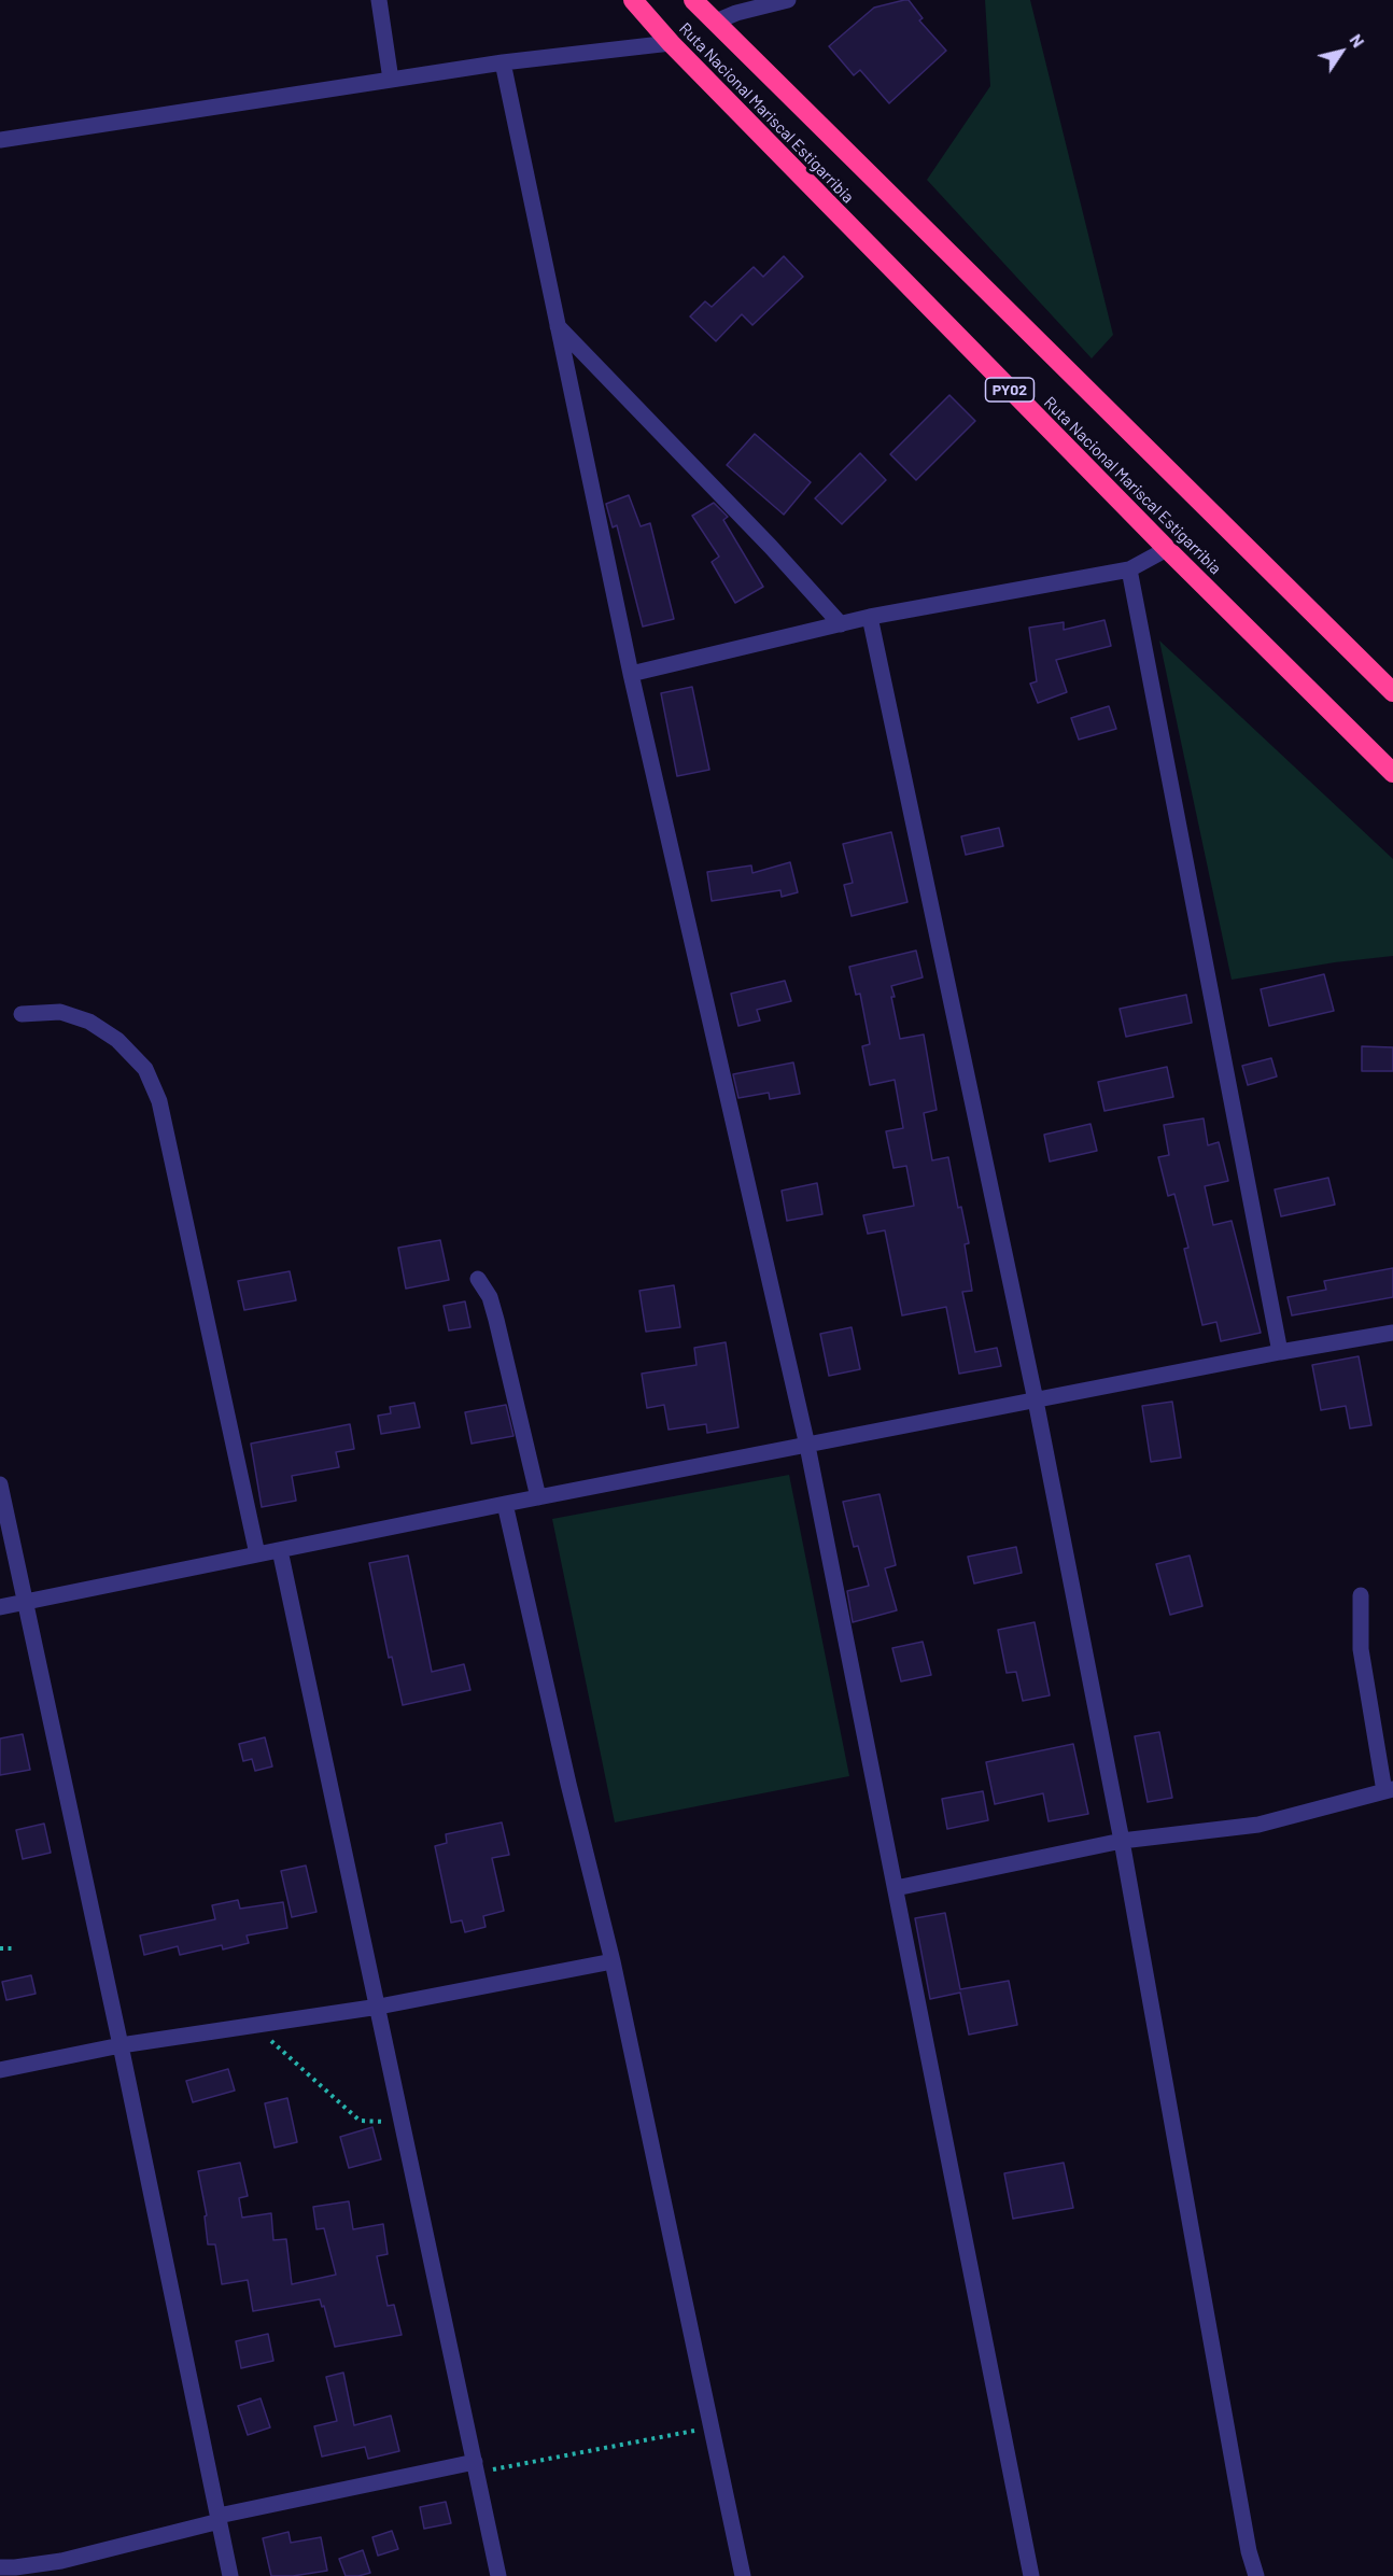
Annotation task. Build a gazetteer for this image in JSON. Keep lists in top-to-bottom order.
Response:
{
  "streets": {
    "highway": ["Ruta Nacional Mariscal Estigarribia", "PY02"]
  },
  "north": "top right"
}
